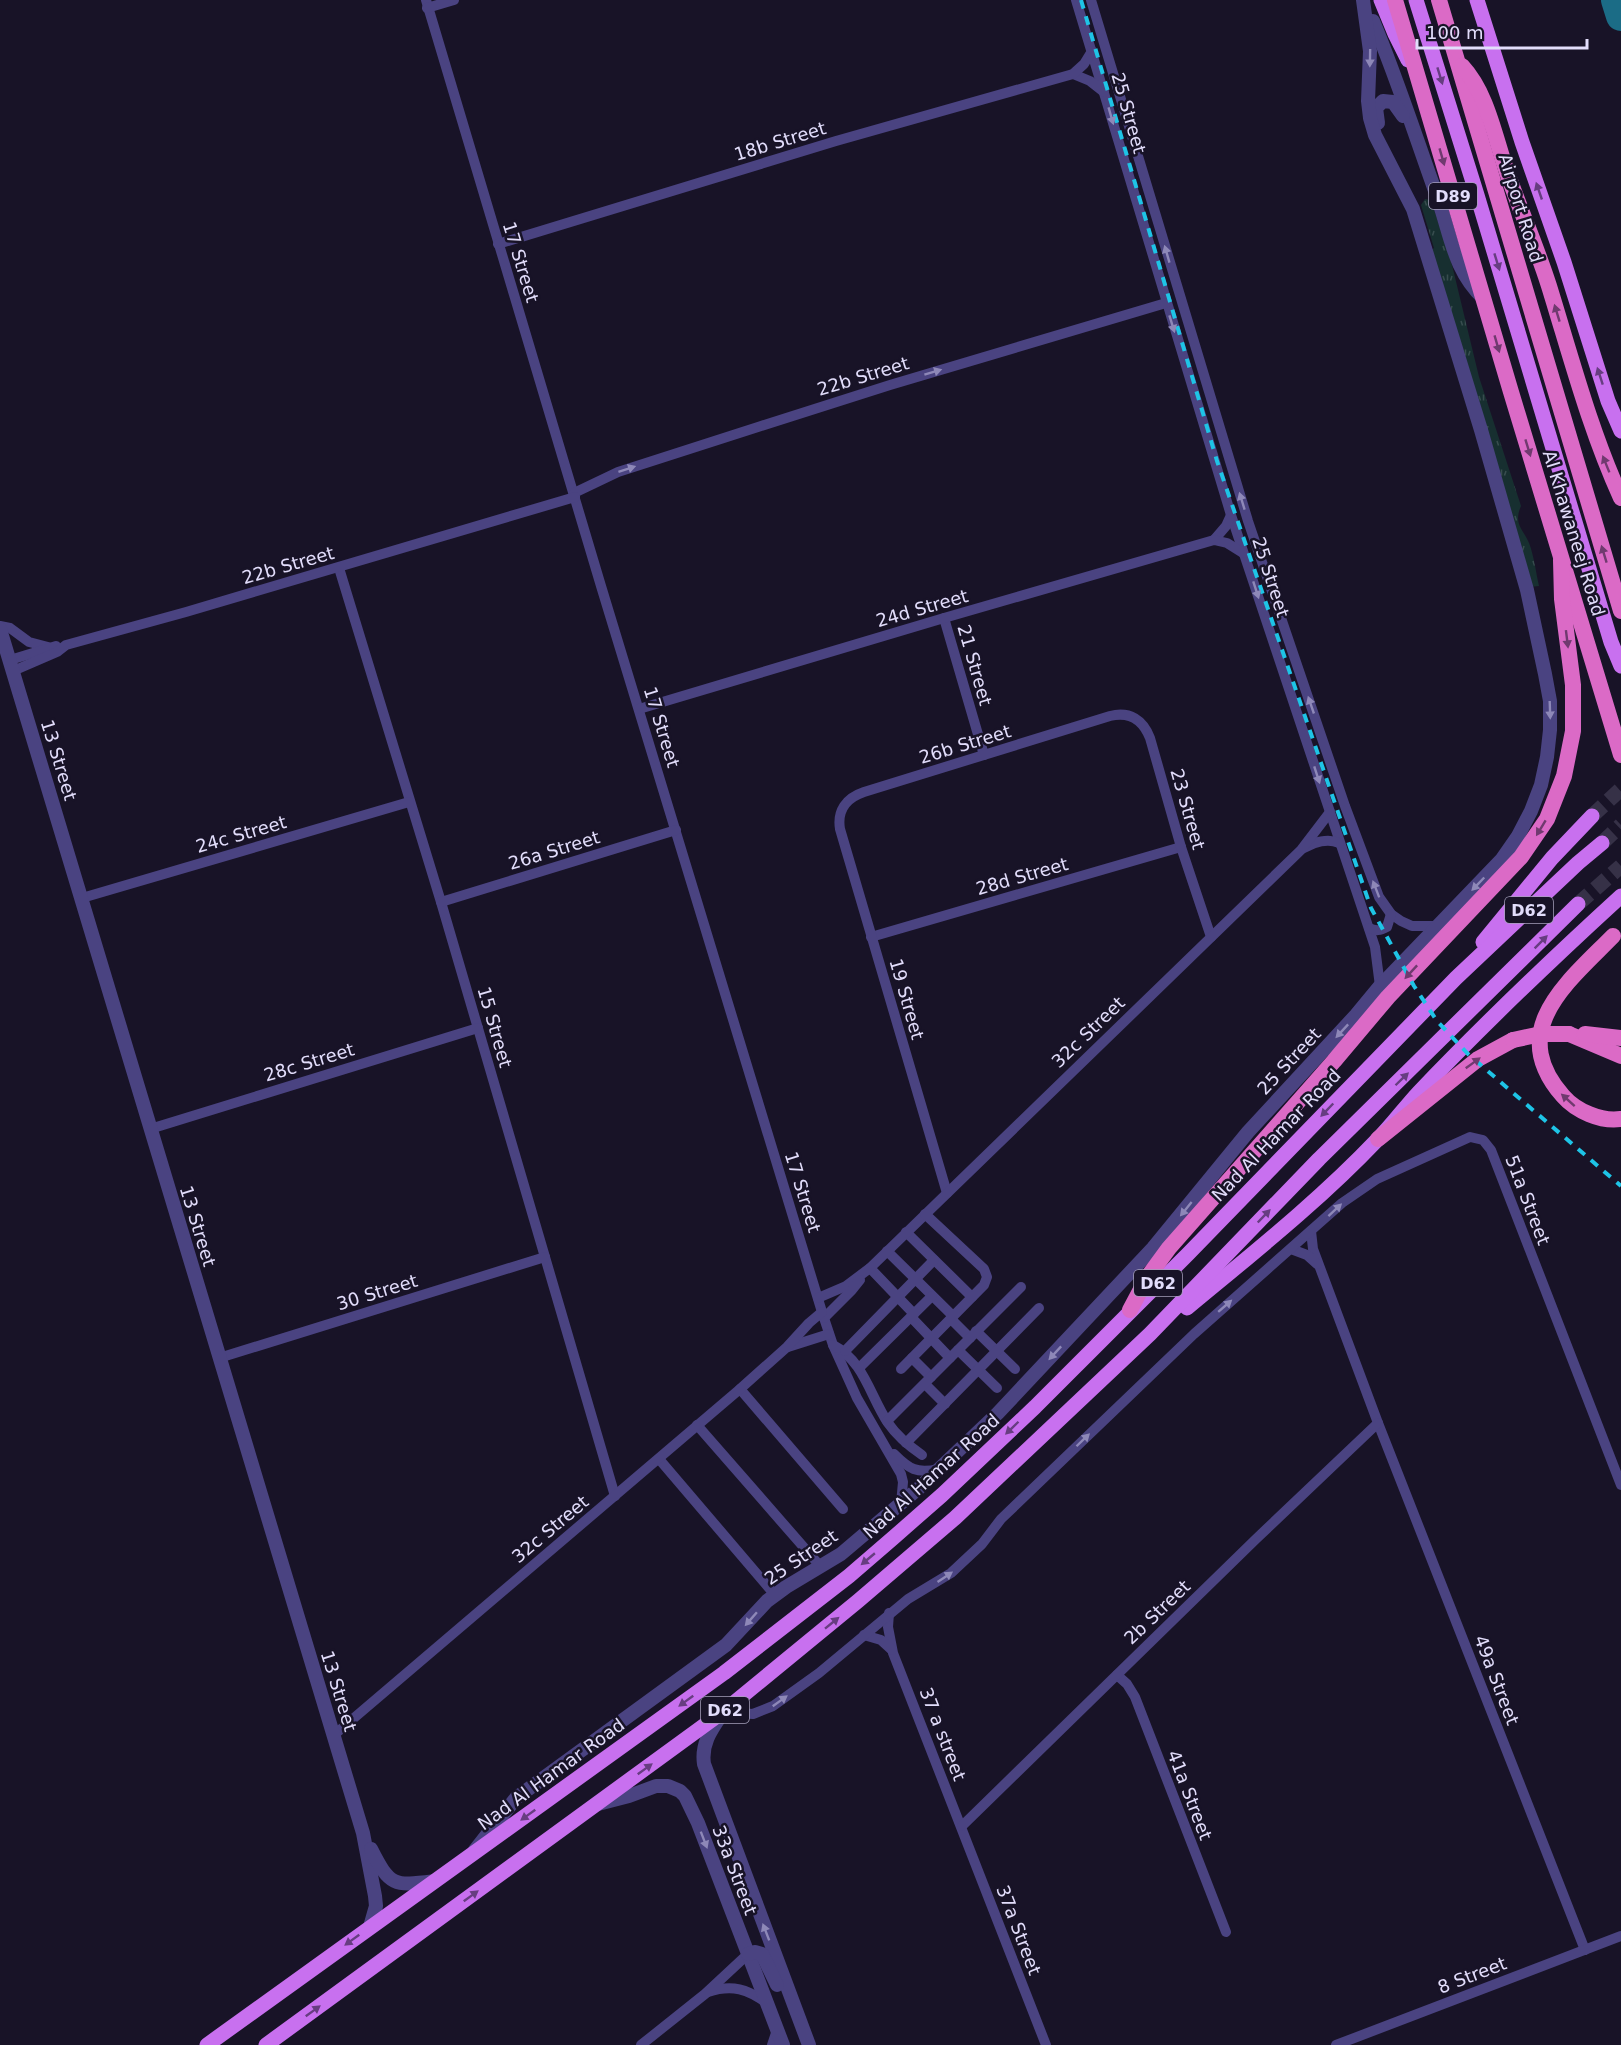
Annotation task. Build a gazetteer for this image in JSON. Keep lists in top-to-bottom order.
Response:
{
  "streets": {
    "highway": ["D89", "Airport Road", "Al Khawaneej Road"],
    "main road": ["D62", "Nad Al Hamar Road"],
    "street": [
      "25 Street",
      "18b Street",
      "17 Street",
      "22b Street",
      "24d Street",
      "21 Street",
      "26b Street",
      "13 Street",
      "23 Street",
      "24c Street",
      "26a Street",
      "28d Street",
      "19 Street",
      "15 Street",
      "32c Street",
      "28c Street",
      "51a Street",
      "30 Street",
      "2b Street",
      "49a Street",
      "37 a street",
      "41a Street",
      "33a Street",
      "37a Street",
      "8 Street"
    ]
  },
  "crossings": [
    ["25 Street", "17 Street"],
    ["25 Street", "22b Street"],
    ["25 Street", "32c Street"],
    ["25 Street", "Nad Al Hamar Road"],
    ["18b Street", "17 Street"],
    ["D89", "Al Khawaneej Road"],
    ["Airport Road", "Al Khawaneej Road"],
    ["17 Street", "22b Street"],
    ["17 Street", "24d Street"],
    ["17 Street", "26a Street"],
    ["17 Street", "32c Street"],
    ["22b Street", "13 Street"],
    ["22b Street", "15 Street"],
    ["24d Street", "21 Street"],
    ["21 Street", "26b Street"],
    ["26b Street", "23 Street"],
    ["26b Street", "19 Street"],
    ["13 Street", "24c Street"],
    ["13 Street", "32c Street"],
    ["13 Street", "28c Street"],
    ["13 Street", "Nad Al Hamar Road"],
    ["13 Street", "30 Street"],
    ["23 Street", "28d Street"],
    ["23 Street", "32c Street"],
    ["24c Street", "15 Street"],
    ["26a Street", "15 Street"],
    ["28d Street", "19 Street"],
    ["D62", "51a Street"],
    ["D62", "33a Street"],
    ["19 Street", "32c Street"],
    ["15 Street", "32c Street"],
    ["15 Street", "28c Street"],
    ["15 Street", "30 Street"],
    ["51a Street", "49a Street"],
    ["51a Street", "37 a street"],
    ["51a Street", "33a Street"],
    ["2b Street", "49a Street"],
    ["2b Street", "37 a street"],
    ["2b Street", "41a Street"],
    ["2b Street", "37a Street"],
    ["49a Street", "8 Street"],
    ["37 a street", "37a Street"]
  ],
  "one_way": ["22b Street"],
  "scale_bar": "100 m"
}
